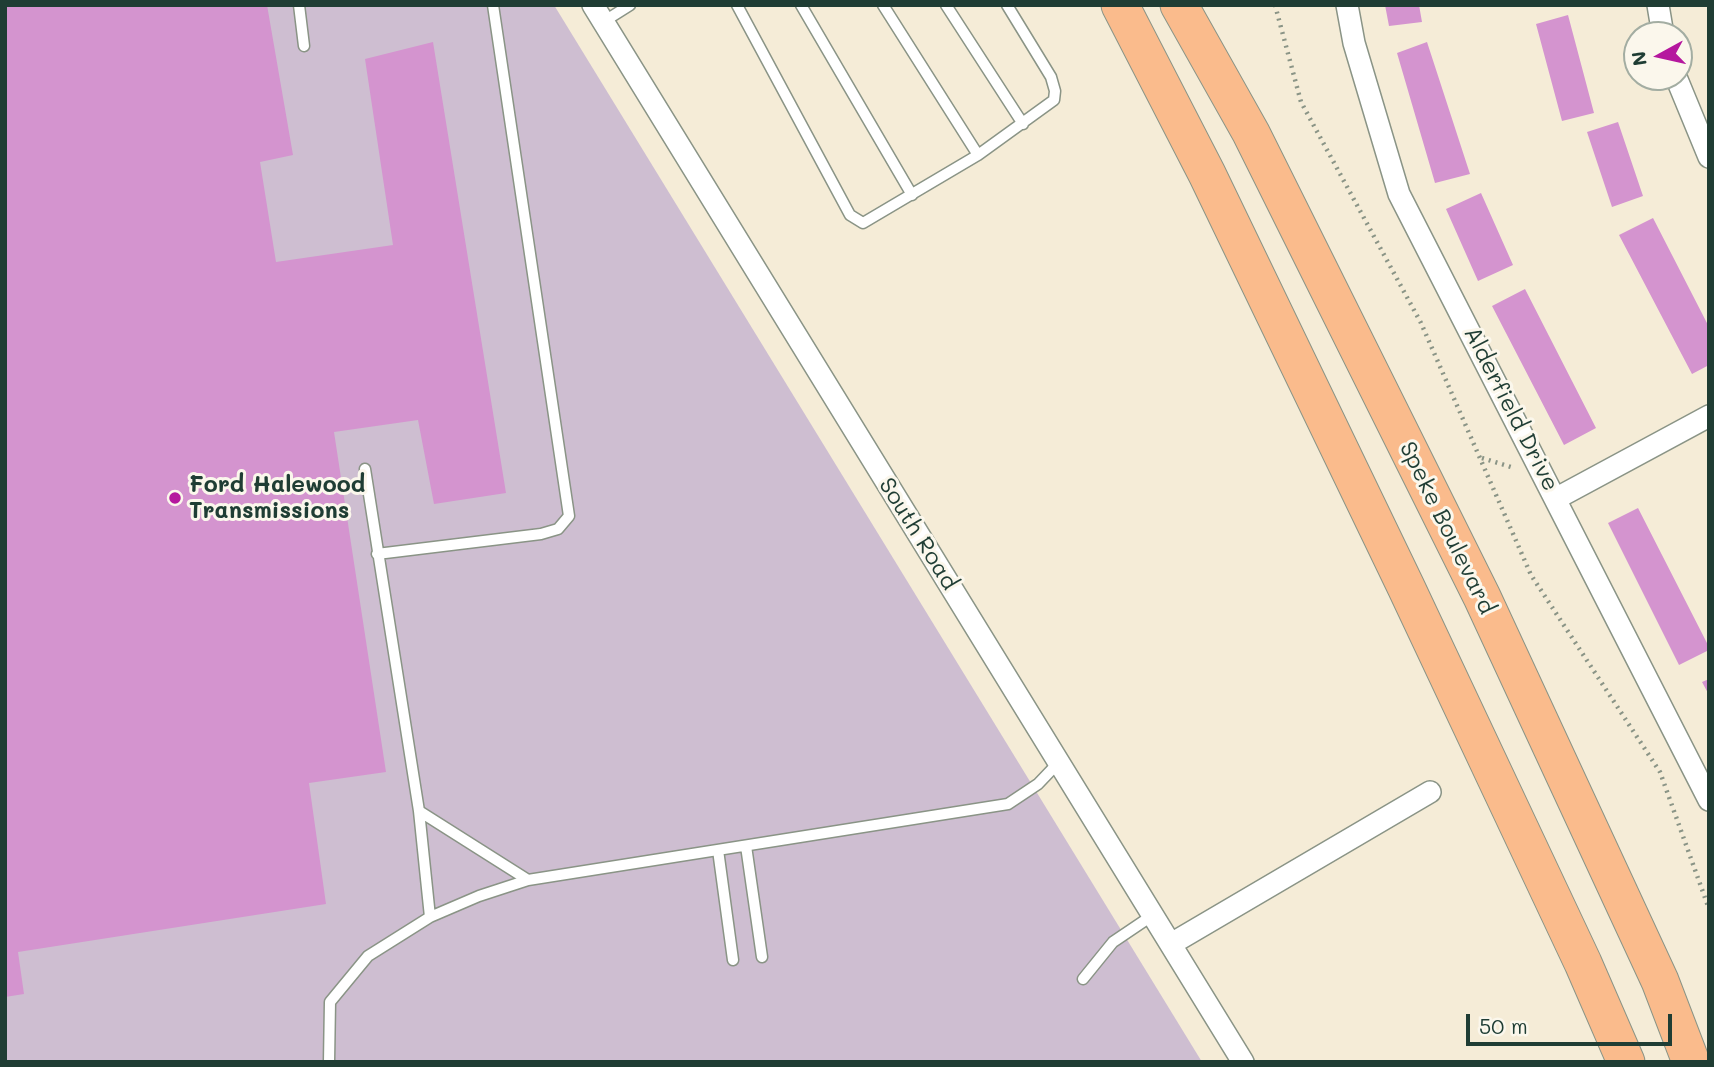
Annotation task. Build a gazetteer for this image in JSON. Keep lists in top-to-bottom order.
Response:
{
  "streets": {
    "highway": ["Speke Boulevard"],
    "street": ["Alderfield Drive", "South Road"]
  },
  "places": ["Ford Halewood Transmissions"],
  "scale_bar": "50 m",
  "north": "left"
}
